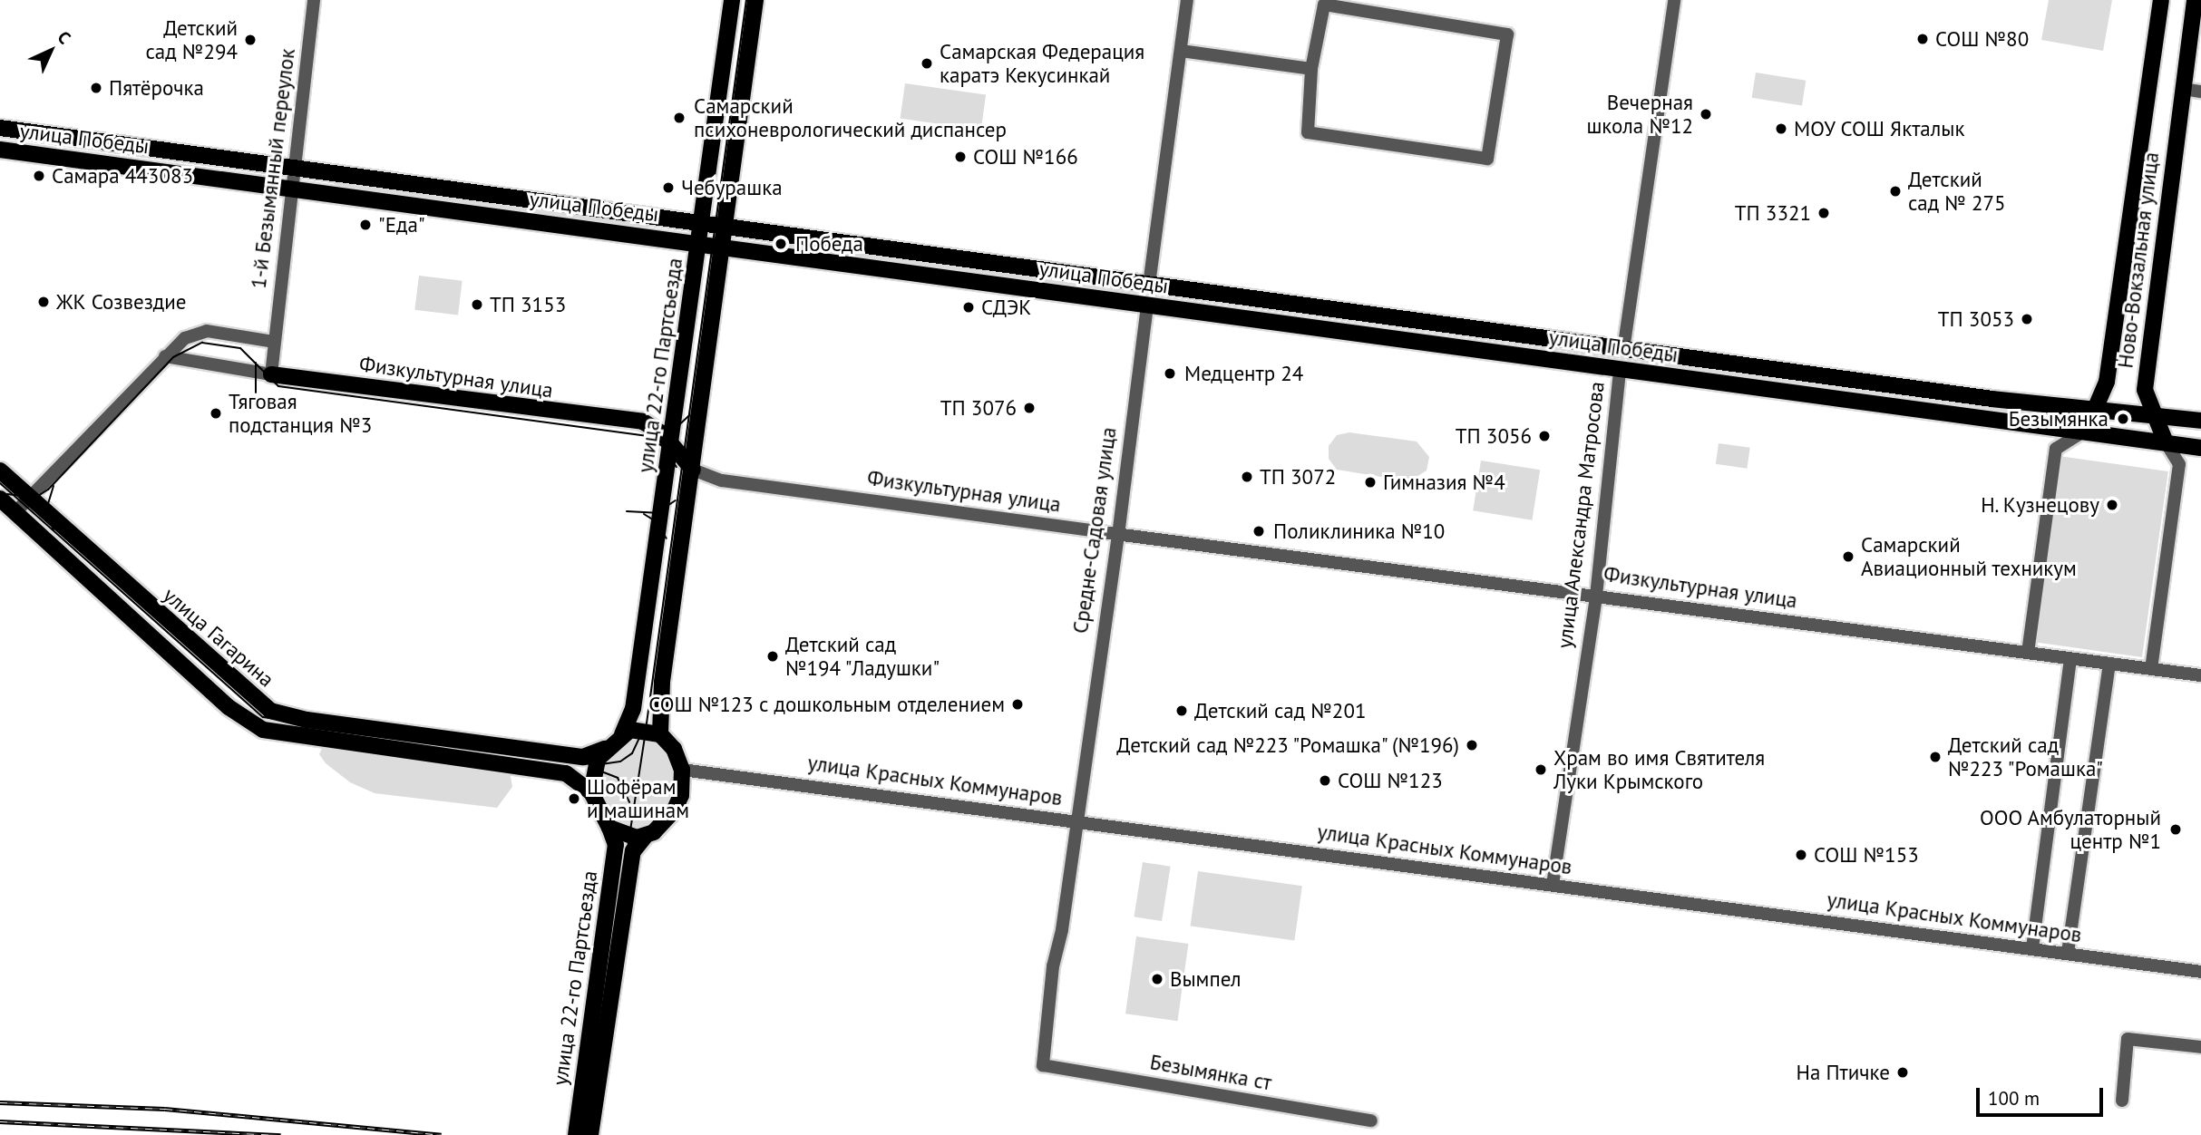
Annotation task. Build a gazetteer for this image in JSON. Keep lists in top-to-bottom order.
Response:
{
  "streets": {
    "main road": [
      "улица Победы",
      "Ново-Вокзальная улица",
      "улица 22-го Партсъезда",
      "Физкультурная улица",
      "улица Александра Матросова",
      "Средне-Садовая улица",
      "улица Гагарина"
    ],
    "street": ["1-й Безымянный переулок", "улица Красных Коммунаров", "Безымянка ст"]
  },
  "crossings": [
    ["улица Победы", "1-й Безымянный переулок"],
    ["улица Победы", "Ново-Вокзальная улица"],
    ["улица Победы", "улица 22-го Партсъезда"],
    ["улица Победы", "улица Александра Матросова"],
    ["улица Победы", "Средне-Садовая улица"],
    ["1-й Безымянный переулок", "Физкультурная улица"],
    ["Ново-Вокзальная улица", "Физкультурная улица"],
    ["улица 22-го Партсъезда", "Физкультурная улица"],
    ["улица 22-го Партсъезда", "улица Гагарина"],
    ["улица 22-го Партсъезда", "улица Красных Коммунаров"],
    ["Физкультурная улица", "улица Александра Матросова"],
    ["Физкультурная улица", "Средне-Садовая улица"],
    ["улица Александра Матросова", "улица Красных Коммунаров"],
    ["Средне-Садовая улица", "улица Красных Коммунаров"],
    ["Средне-Садовая улица", "Безымянка ст"],
    ["улица Гагарина", "улица Красных Коммунаров"]
  ],
  "places": [
    "СОШ №80",
    "Детский сад №294",
    "Самарская Федерация каратэ Кекусинкай",
    "Пятёрочка",
    "Вечерная школа №12",
    "Самарский психоневрологический диспансер",
    "МОУ СОШ Якталык",
    "СОШ №166",
    "Самара 443083",
    "Чебурашка",
    "Детский сад № 275",
    "ТП 3321",
    "\"Еда\"",
    "Победа",
    "ЖК Созвездие",
    "ТП 3153",
    "СДЭК",
    "ТП 3053",
    "Медцентр 24",
    "ТП 3076",
    "Тяговая подстанция №3",
    "Безымянка",
    "ТП 3056",
    "ТП 3072",
    "Гимназия №4",
    "Н. Кузнецову",
    "Поликлиника №10",
    "Самарский Авиационный техникум",
    "Детский сад №194 \"Ладушки\"",
    "СОШ №123 с дошкольным отделением",
    "Детский сад №201",
    "Детский сад №223 \"Ромашка\" (№196)",
    "Детский сад №223 \"Ромашка\"",
    "Храм во имя Святителя Луки Крымского",
    "СОШ №123",
    "Шофёрам и машинам",
    "ООО Амбулаторный центр №1",
    "СОШ №153",
    "Вымпел",
    "На Птичке"
  ],
  "scale_bar": "100 m",
  "north": "top right"
}
